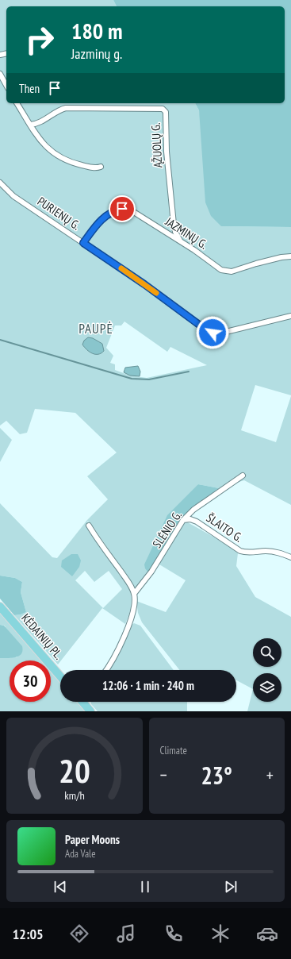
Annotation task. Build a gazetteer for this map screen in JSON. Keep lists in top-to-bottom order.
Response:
{
  "streets": {
    "main road": ["KĖDAINIŲ PL."],
    "street": [
      "ĄŽUOLŲ G.",
      "PURIENŲ G.",
      "JAZMINŲ G.",
      "ŠLAITO G.",
      "SLĖNIO G."
    ]
  },
  "crossings": [
    ["ĄŽUOLŲ G.", "JAZMINŲ G."],
    ["PURIENŲ G.", "JAZMINŲ G."],
    ["ŠLAITO G.", "SLĖNIO G."]
  ],
  "districts": ["PAUPĖ"],
  "page": {
    "turn": ["180 m", "Jazminų g."],
    "then": "Then",
    "limit": "30",
    "trip": "12:06 · 1 min · 240 m",
    "tile": "Climate",
    "heat": ["−", "23°", "+"],
    "song": ["Paper Moons", "Ada Vale"],
    "tabs": "12:05",
    "gauge": ["20", "km/h"]
  }
}
